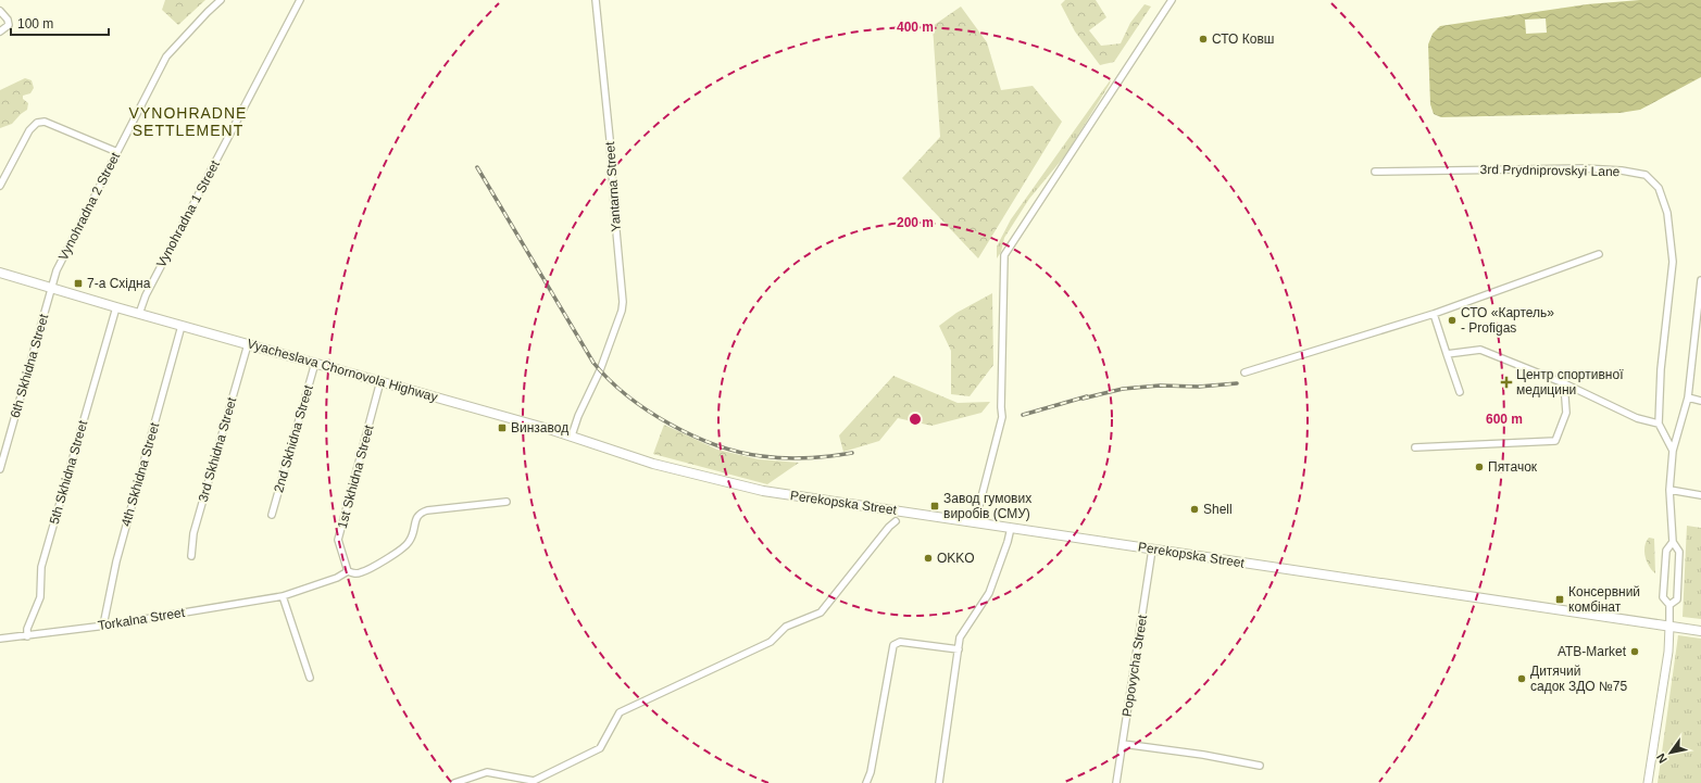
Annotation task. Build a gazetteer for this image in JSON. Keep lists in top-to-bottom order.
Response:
{
  "streets": {
    "main road": ["Vyacheslava Chornovola Highway", "Perekopska Street"],
    "street": [
      "3rd Prydniprovskyi Lane",
      "Yantarna Street",
      "Vynohradna 2 Street",
      "Vynohradna 1 Street",
      "6th Skhidna Street",
      "2nd Skhidna Street",
      "3rd Skhidna Street",
      "5th Skhidna Street",
      "4th Skhidna Street",
      "1st Skhidna Street",
      "Torkalna Street",
      "Popovycha Street"
    ]
  },
  "crossings": [
    ["Yantarna Street", "Vyacheslava Chornovola Highway"],
    ["Vynohradna 2 Street", "6th Skhidna Street"],
    ["Vynohradna 2 Street", "Vyacheslava Chornovola Highway"],
    ["Vynohradna 1 Street", "Vyacheslava Chornovola Highway"],
    ["6th Skhidna Street", "Vyacheslava Chornovola Highway"],
    ["Vyacheslava Chornovola Highway", "2nd Skhidna Street"],
    ["Vyacheslava Chornovola Highway", "3rd Skhidna Street"],
    ["Vyacheslava Chornovola Highway", "5th Skhidna Street"],
    ["Vyacheslava Chornovola Highway", "4th Skhidna Street"],
    ["Vyacheslava Chornovola Highway", "1st Skhidna Street"],
    ["Vyacheslava Chornovola Highway", "Perekopska Street"],
    ["5th Skhidna Street", "Torkalna Street"],
    ["4th Skhidna Street", "Torkalna Street"],
    ["1st Skhidna Street", "Torkalna Street"],
    ["Perekopska Street", "Popovycha Street"]
  ],
  "districts": ["VYNOHRADNE SETTLEMENT"],
  "places": {
    "other": [
      "СТО Ковш",
      "СТО «Картель» - Profigas",
      "Пятачок",
      "Shell",
      "OKKO",
      "ATB-Market",
      "Дитячий садок ЗДО №75"
    ],
    "transit": [
      "7-а Східна",
      "Винзавод",
      "Завод гумових виробів (СМУ)",
      "Консервний комбінат"
    ],
    "health": ["Центр спортивної медицини"]
  },
  "scale_bar": "100 m",
  "north": "bottom left",
  "rings": ["400 m", "200 m", "600 m"]
}
